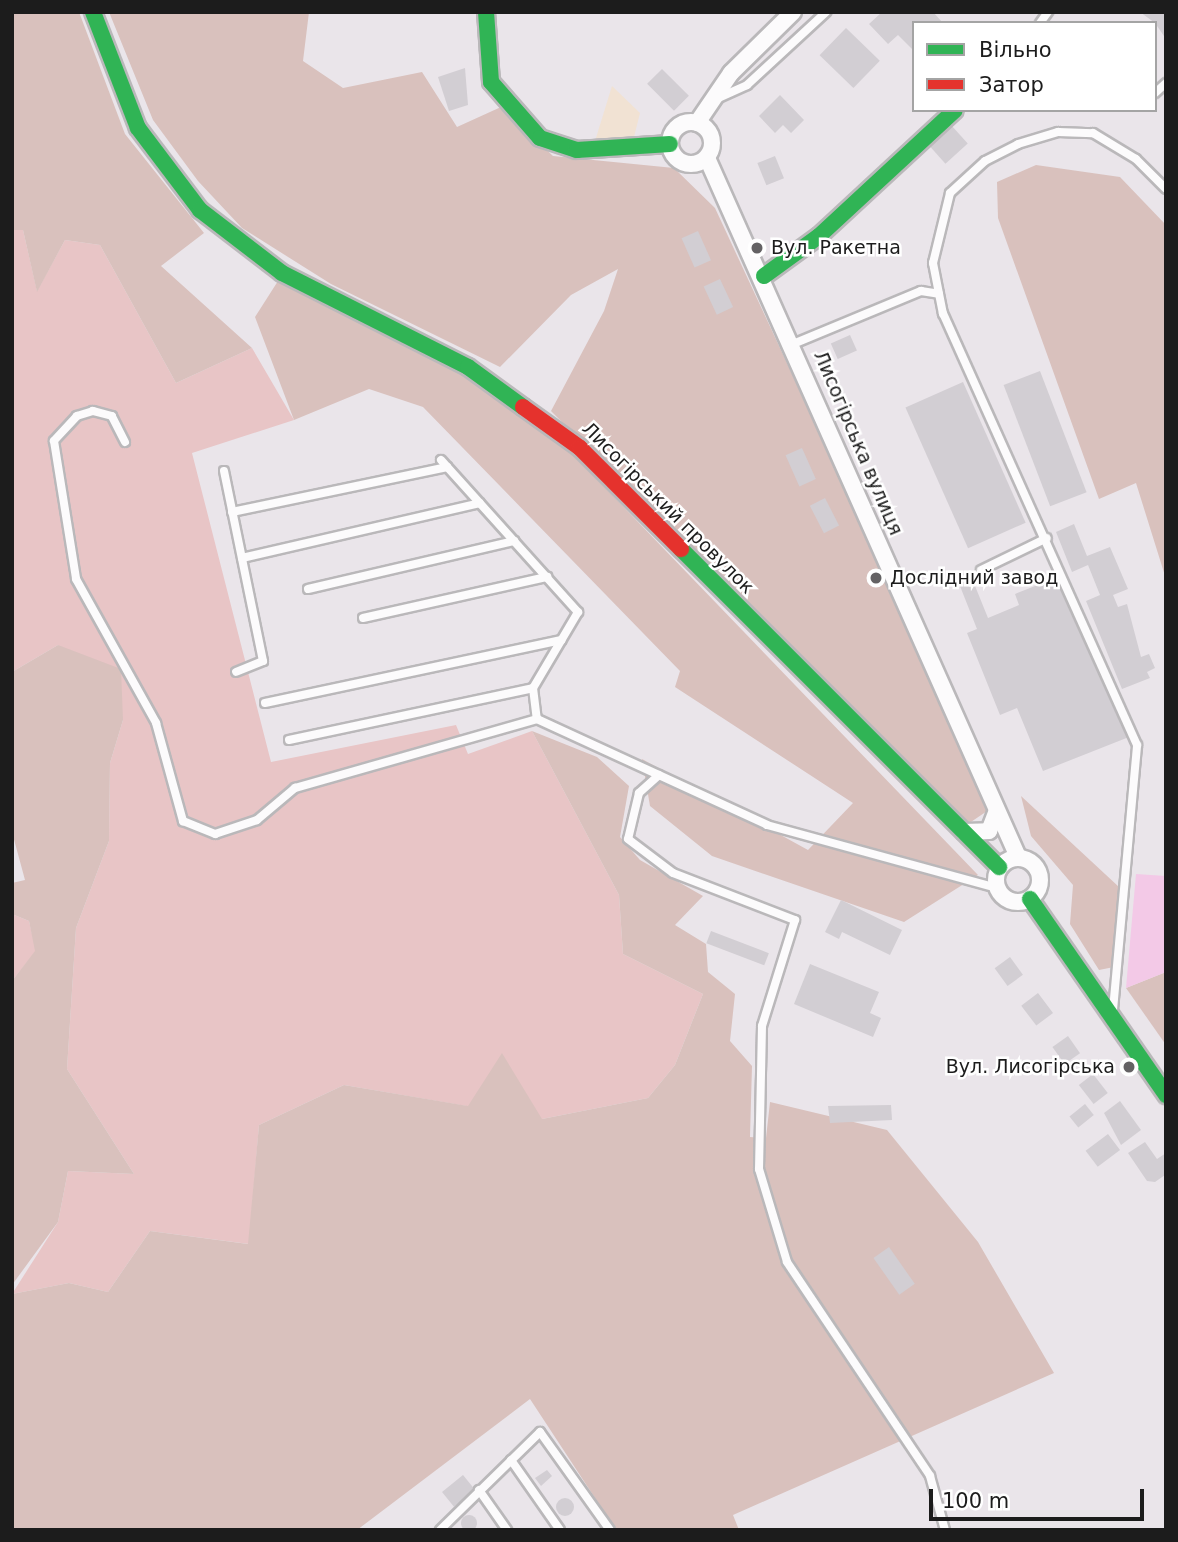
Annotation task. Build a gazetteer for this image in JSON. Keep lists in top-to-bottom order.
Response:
{
  "streets": {
    "street": ["Лисогірська вулиця", "Лисогірський провулок"]
  },
  "crossings": [
    ["Лисогірська вулиця", "Лисогірський провулок"]
  ],
  "places": ["Вул. Ракетна", "Дослідний завод", "Вул. Лисогірська"],
  "legend": ["Вільно", "Затор"],
  "scale_bar": "100 m"
}
